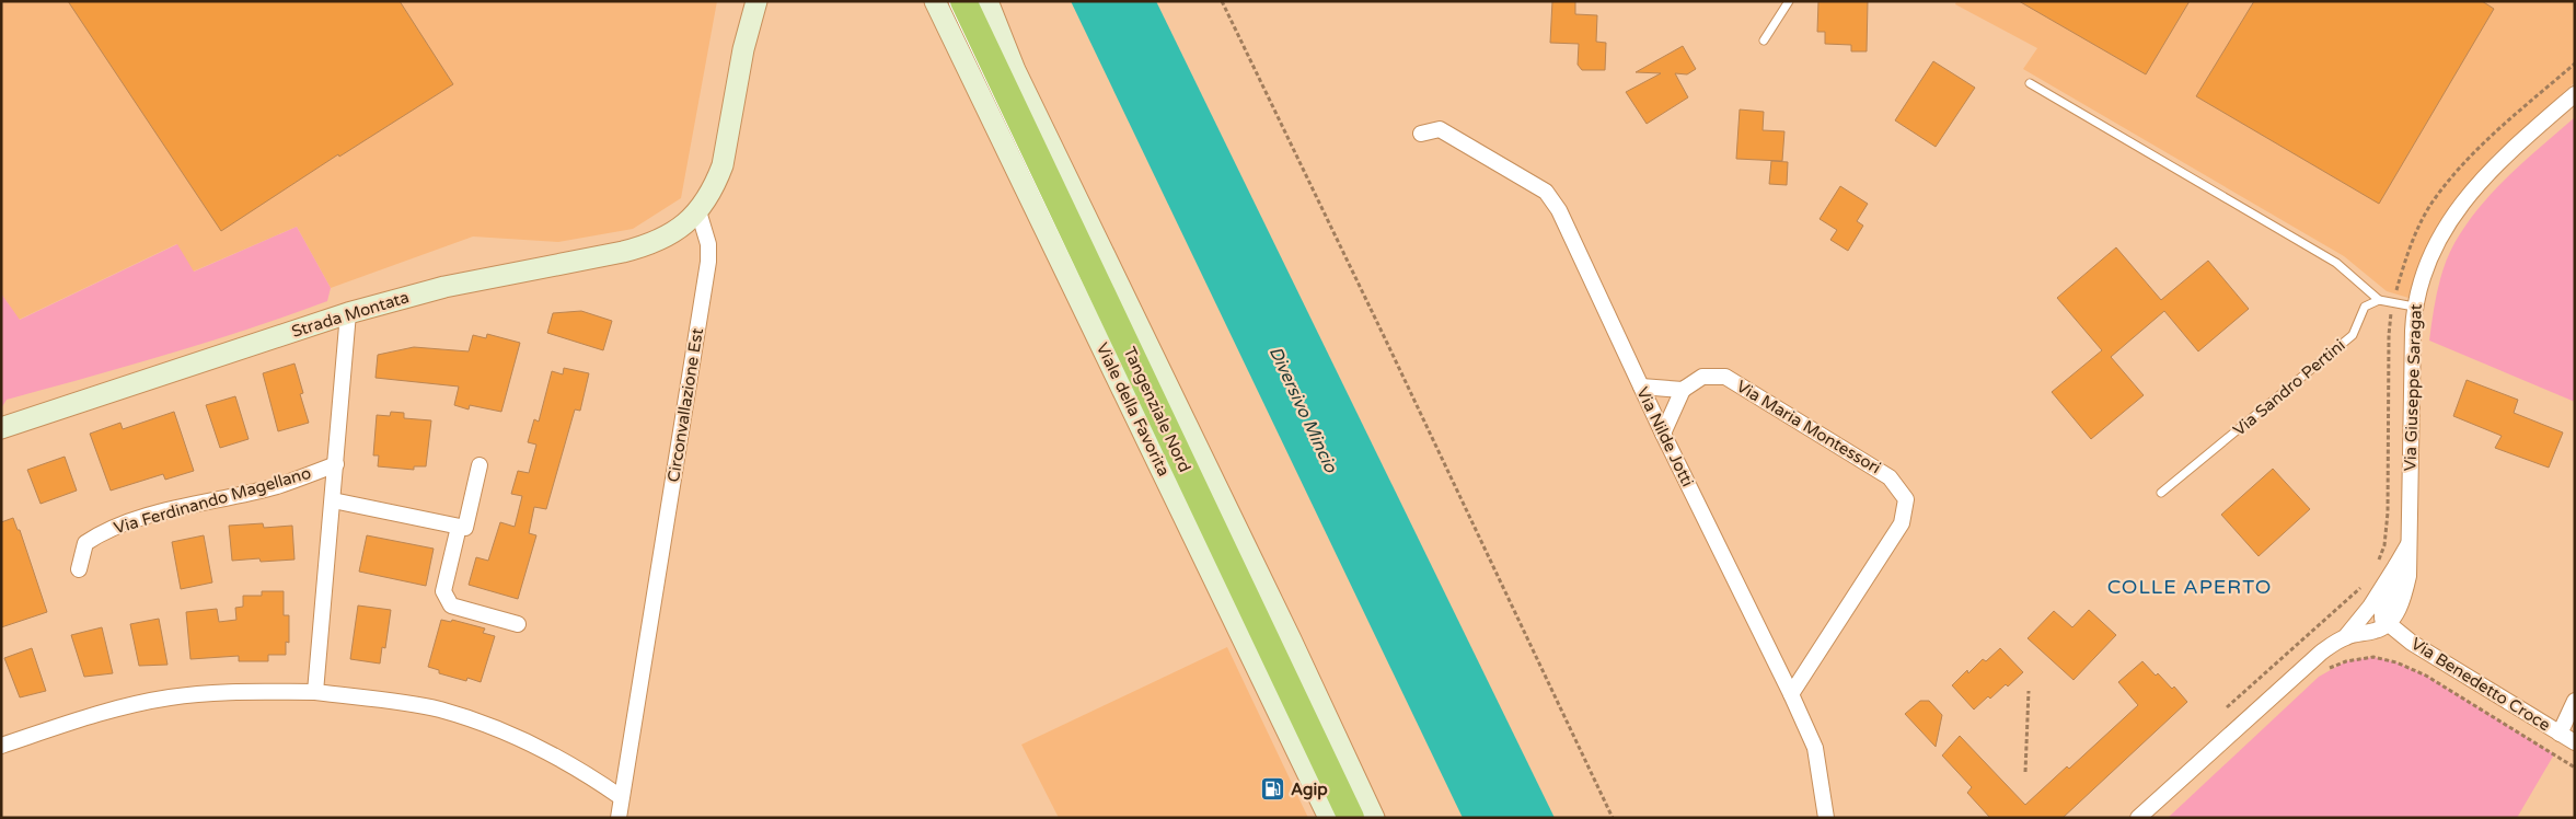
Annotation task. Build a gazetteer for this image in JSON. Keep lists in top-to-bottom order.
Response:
{
  "streets": {
    "highway": ["Tangenziale Nord"],
    "main road": ["Strada Montata", "Viale della Favorita"],
    "street": [
      "Via Giuseppe Saragat",
      "Circonvallazione Est",
      "Via Maria Montessori",
      "Via Nilde Jotti",
      "Via Ferdinando Magellano",
      "Via Benedetto Croce"
    ],
    "lane": ["Via Sandro Pertini"]
  },
  "crossings": [
    ["Strada Montata", "Circonvallazione Est"],
    ["Strada Montata", "Via Ferdinando Magellano"],
    ["Via Giuseppe Saragat", "Via Benedetto Croce"],
    ["Via Maria Montessori", "Via Nilde Jotti"]
  ],
  "districts": ["COLLE APERTO"],
  "water": ["Diversivo Mincio"],
  "places": {
    "fuel station": ["Agip"]
  }
}
